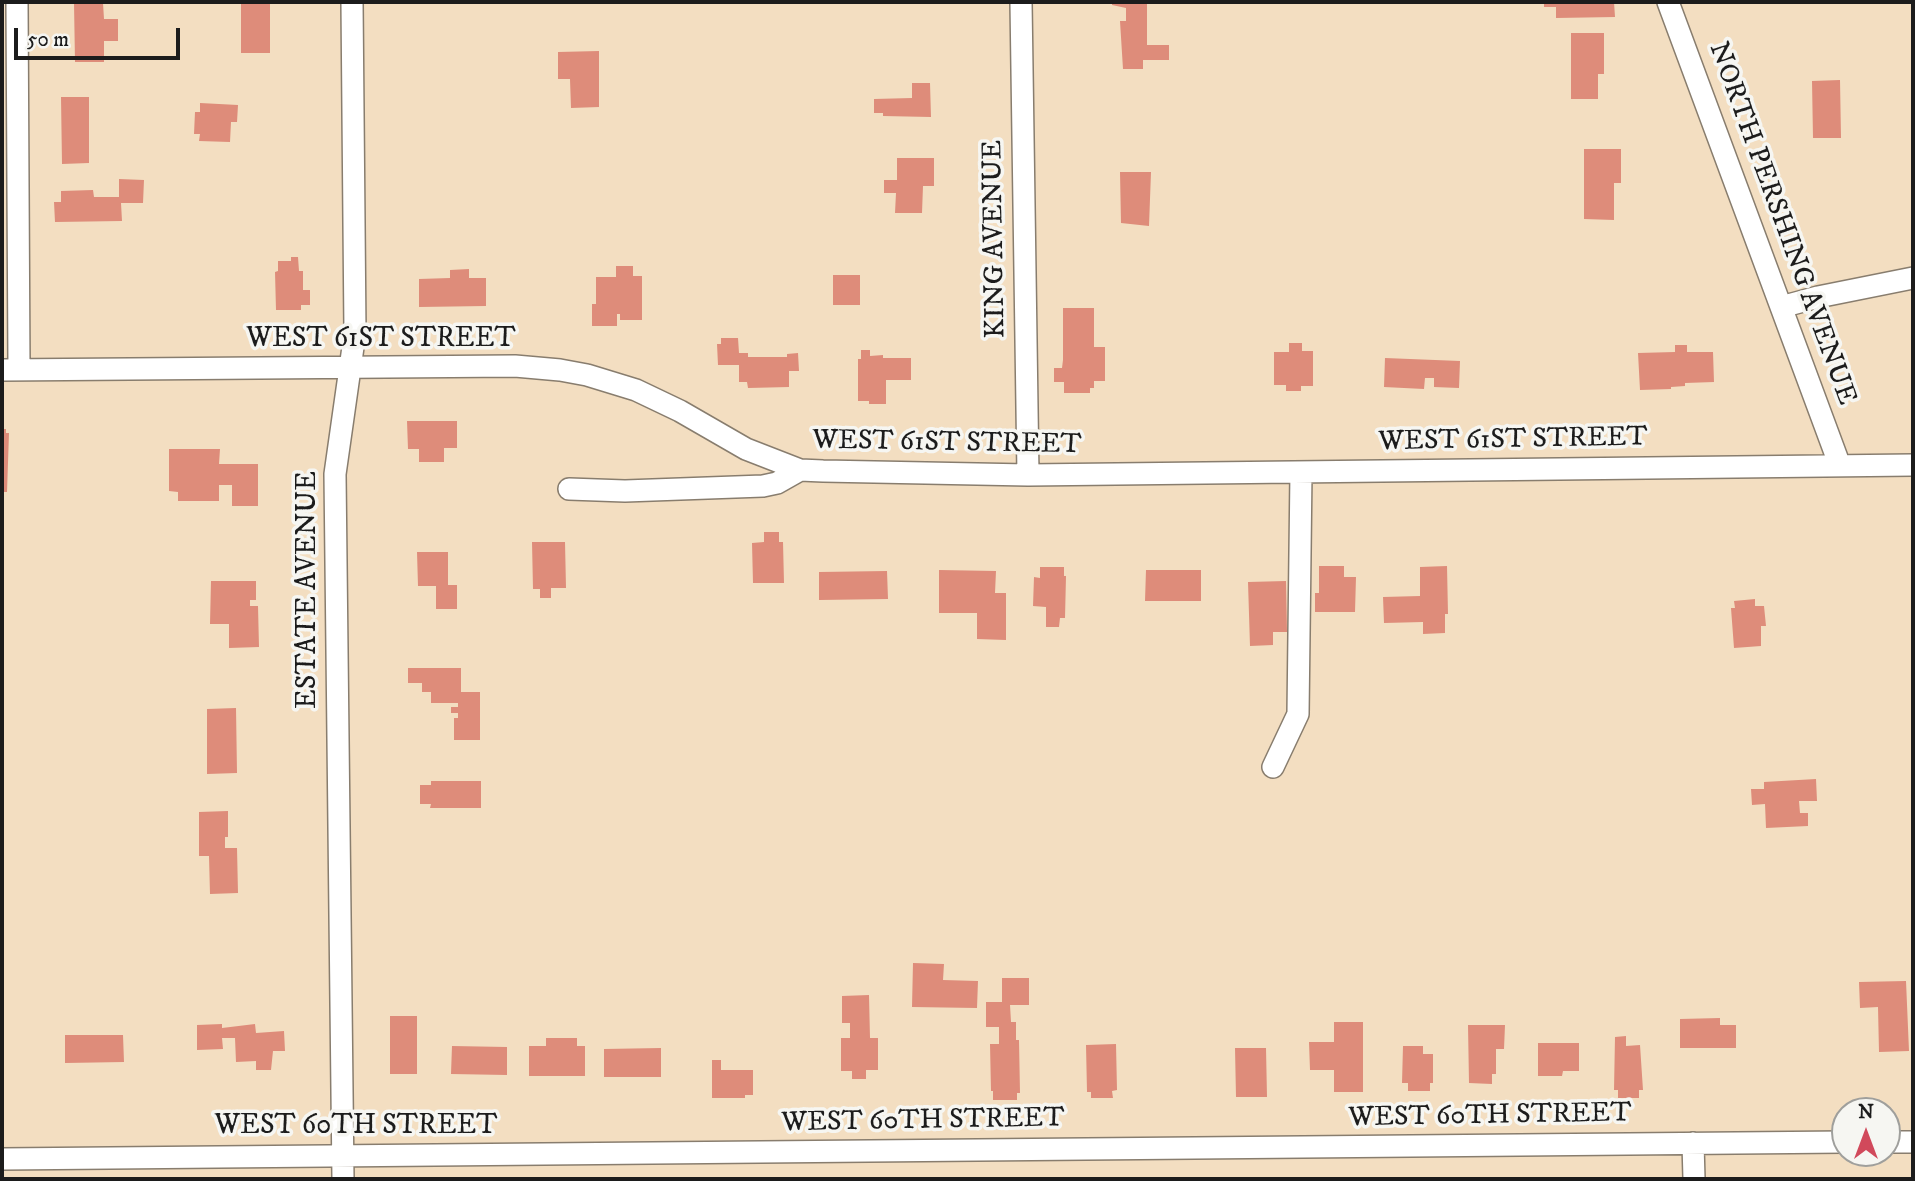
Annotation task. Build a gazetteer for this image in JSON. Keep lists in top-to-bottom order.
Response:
{
  "streets": {
    "street": [
      "NORTH PERSHING AVENUE",
      "KING AVENUE",
      "WEST 61ST STREET",
      "ESTATE AVENUE",
      "WEST 60TH STREET"
    ]
  },
  "crossings": [
    ["NORTH PERSHING AVENUE", "WEST 61ST STREET"],
    ["KING AVENUE", "WEST 61ST STREET"],
    ["WEST 61ST STREET", "ESTATE AVENUE"],
    ["ESTATE AVENUE", "WEST 60TH STREET"]
  ],
  "scale_bar": "50 m",
  "north": "top"
}
